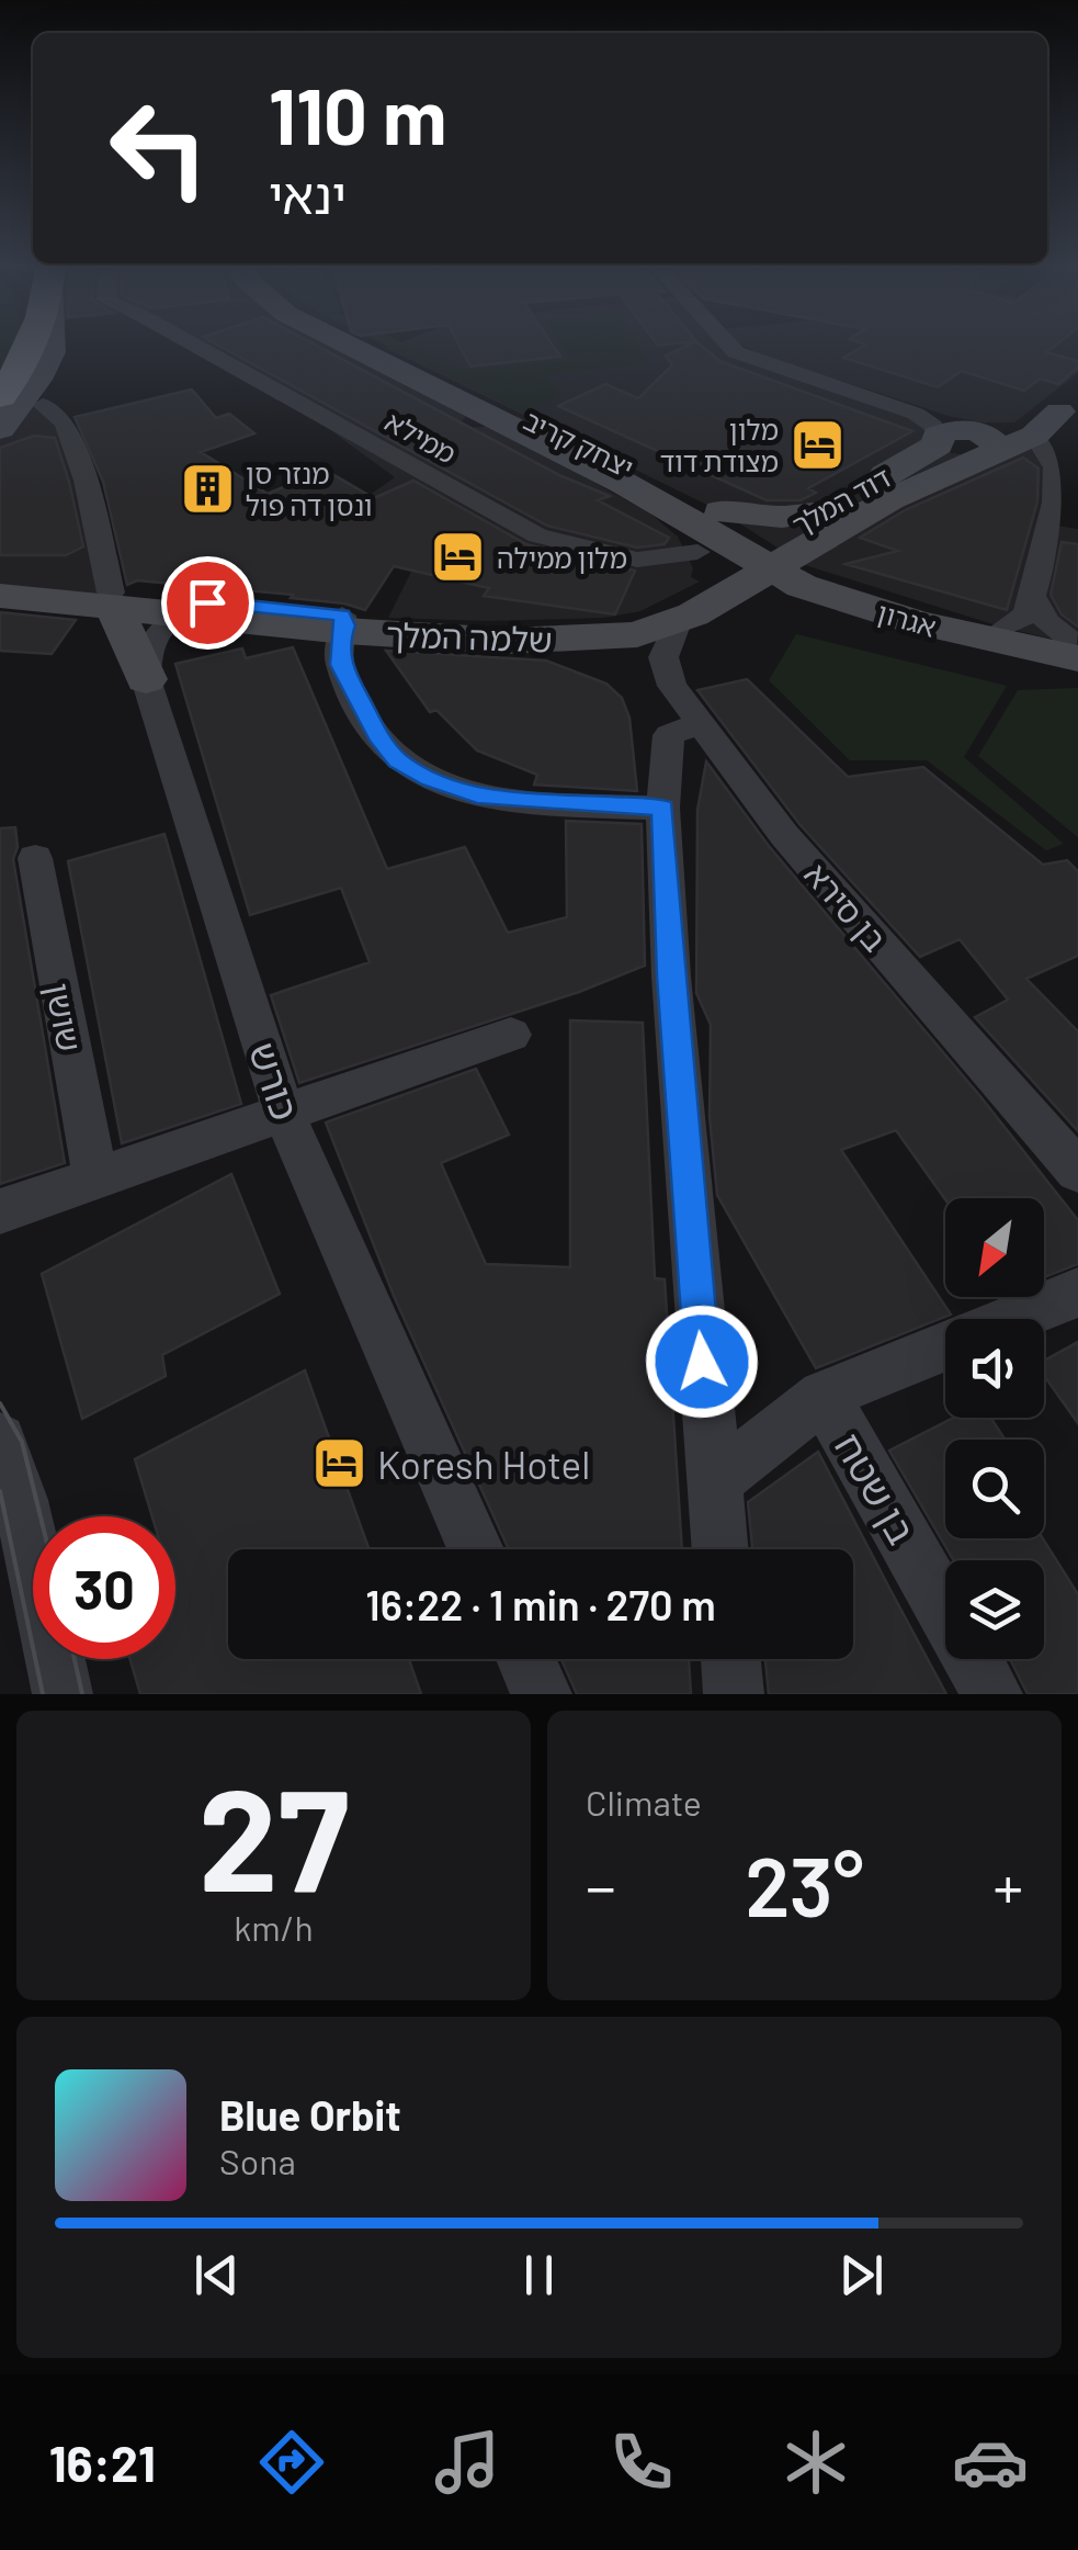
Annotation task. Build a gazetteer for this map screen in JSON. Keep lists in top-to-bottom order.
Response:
{
  "streets": {
    "street": [
      "ממילא",
      "יצחק קריב",
      "דוד המלך",
      "אגרון",
      "שלמה המלך",
      "בן סירא",
      "שושן",
      "כורש",
      "בן שטח"
    ]
  },
  "crossings": [
    ["ממילא", "שלמה המלך"],
    ["יצחק קריב", "דוד המלך"],
    ["יצחק קריב", "אגרון"],
    ["יצחק קריב", "שלמה המלך"],
    ["דוד המלך", "אגרון"],
    ["דוד המלך", "שלמה המלך"],
    ["אגרון", "שלמה המלך"],
    ["שלמה המלך", "בן סירא"]
  ],
  "places": {
    "hotel": ["מלון מצודת דוד", "מלון ממילה", "Koresh Hotel"],
    "building": ["מנזר סן ונסן דה פול"]
  },
  "north": "bottom left",
  "page": {
    "turn": ["110 m", "ינאי"],
    "limit": "30",
    "trip": "16:22 · 1 min · 270 m",
    "tile": [
      ["27", "km/h"],
      "Climate"
    ],
    "heat": ["−", "23°", "+"],
    "song": ["Blue Orbit", "Sona"],
    "tabs": "16:21"
  }
}
